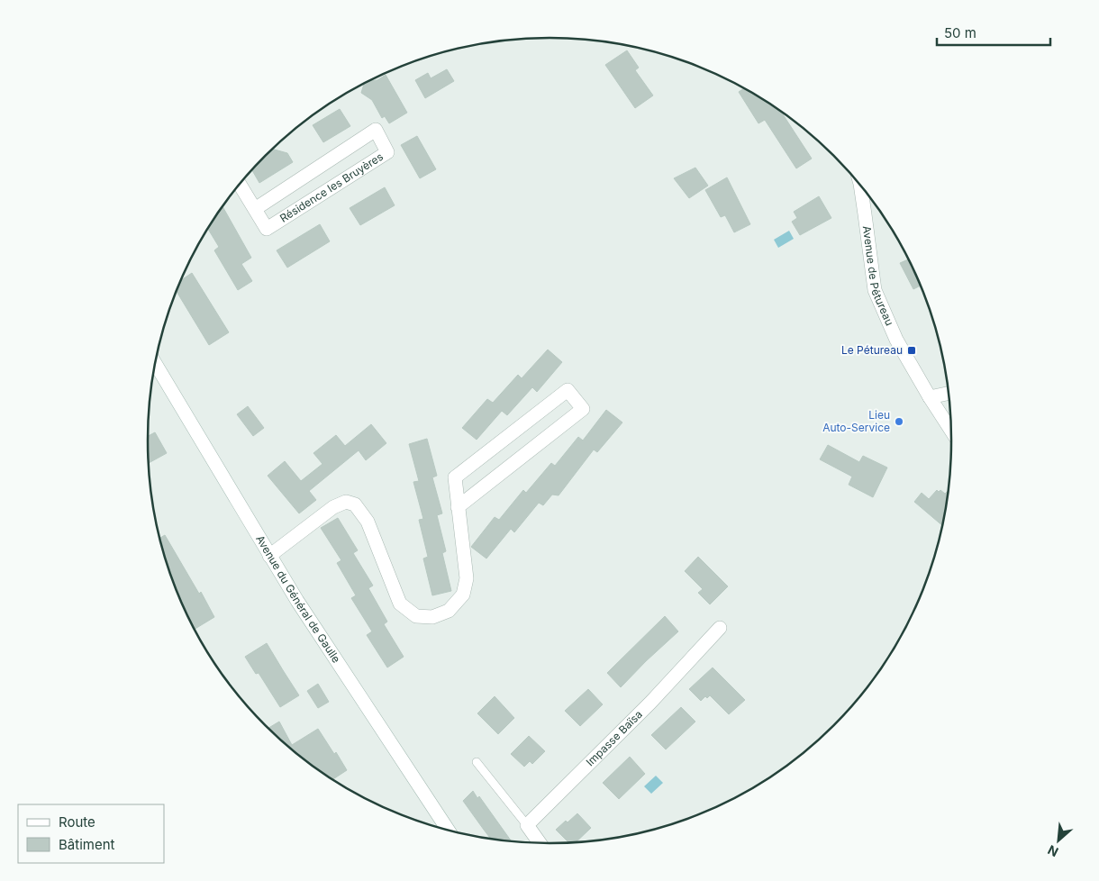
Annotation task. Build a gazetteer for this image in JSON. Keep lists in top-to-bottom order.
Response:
{
  "streets": {
    "street": [
      "Résidence les Bruyères",
      "Avenue de Pétureau",
      "Avenue du Général de Gaulle",
      "Impasse Baïsa"
    ]
  },
  "places": {
    "transit": ["Le Pétureau"],
    "other": ["Lieu Auto-Service"]
  },
  "legend": ["Route", "Bâtiment"],
  "scale_bar": "50 m",
  "north": "bottom left"
}
